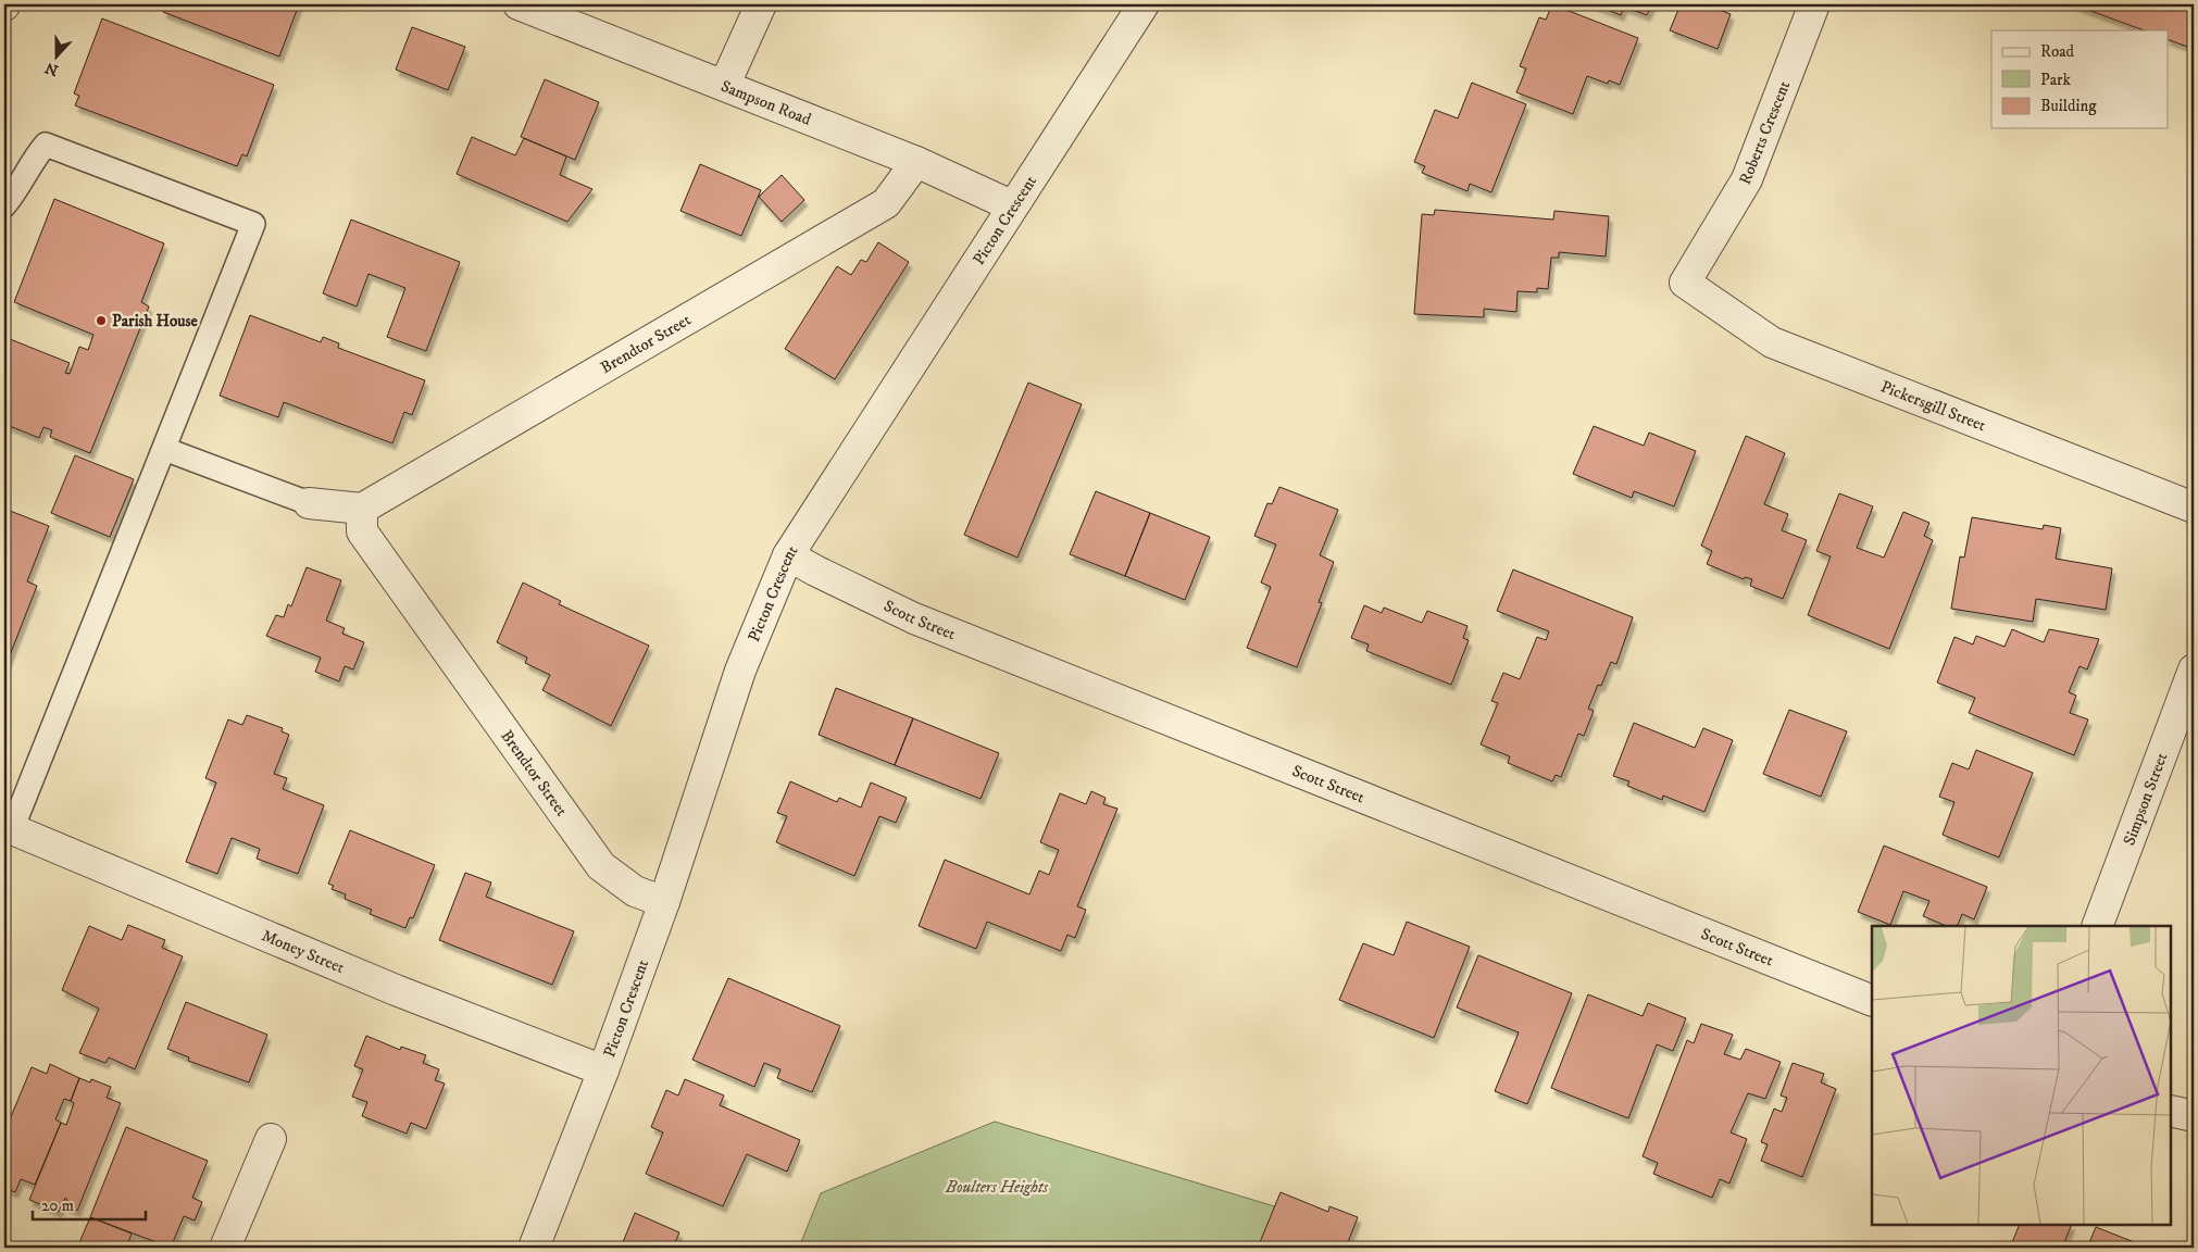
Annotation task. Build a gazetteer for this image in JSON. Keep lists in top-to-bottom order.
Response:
{
  "streets": {
    "street": [
      "Sampson Road",
      "Roberts Crescent",
      "Picton Crescent",
      "Brendtor Street",
      "Pickersgill Street",
      "Scott Street",
      "Simpson Street",
      "Money Street"
    ]
  },
  "crossings": [
    ["Sampson Road", "Picton Crescent"],
    ["Sampson Road", "Brendtor Street"],
    ["Roberts Crescent", "Pickersgill Street"],
    ["Picton Crescent", "Brendtor Street"],
    ["Picton Crescent", "Scott Street"],
    ["Picton Crescent", "Money Street"]
  ],
  "parks": ["Boulters Heights"],
  "places": ["Parish House"],
  "legend": ["Road", "Park", "Building"],
  "scale_bar": "20 m",
  "north": "bottom"
}
